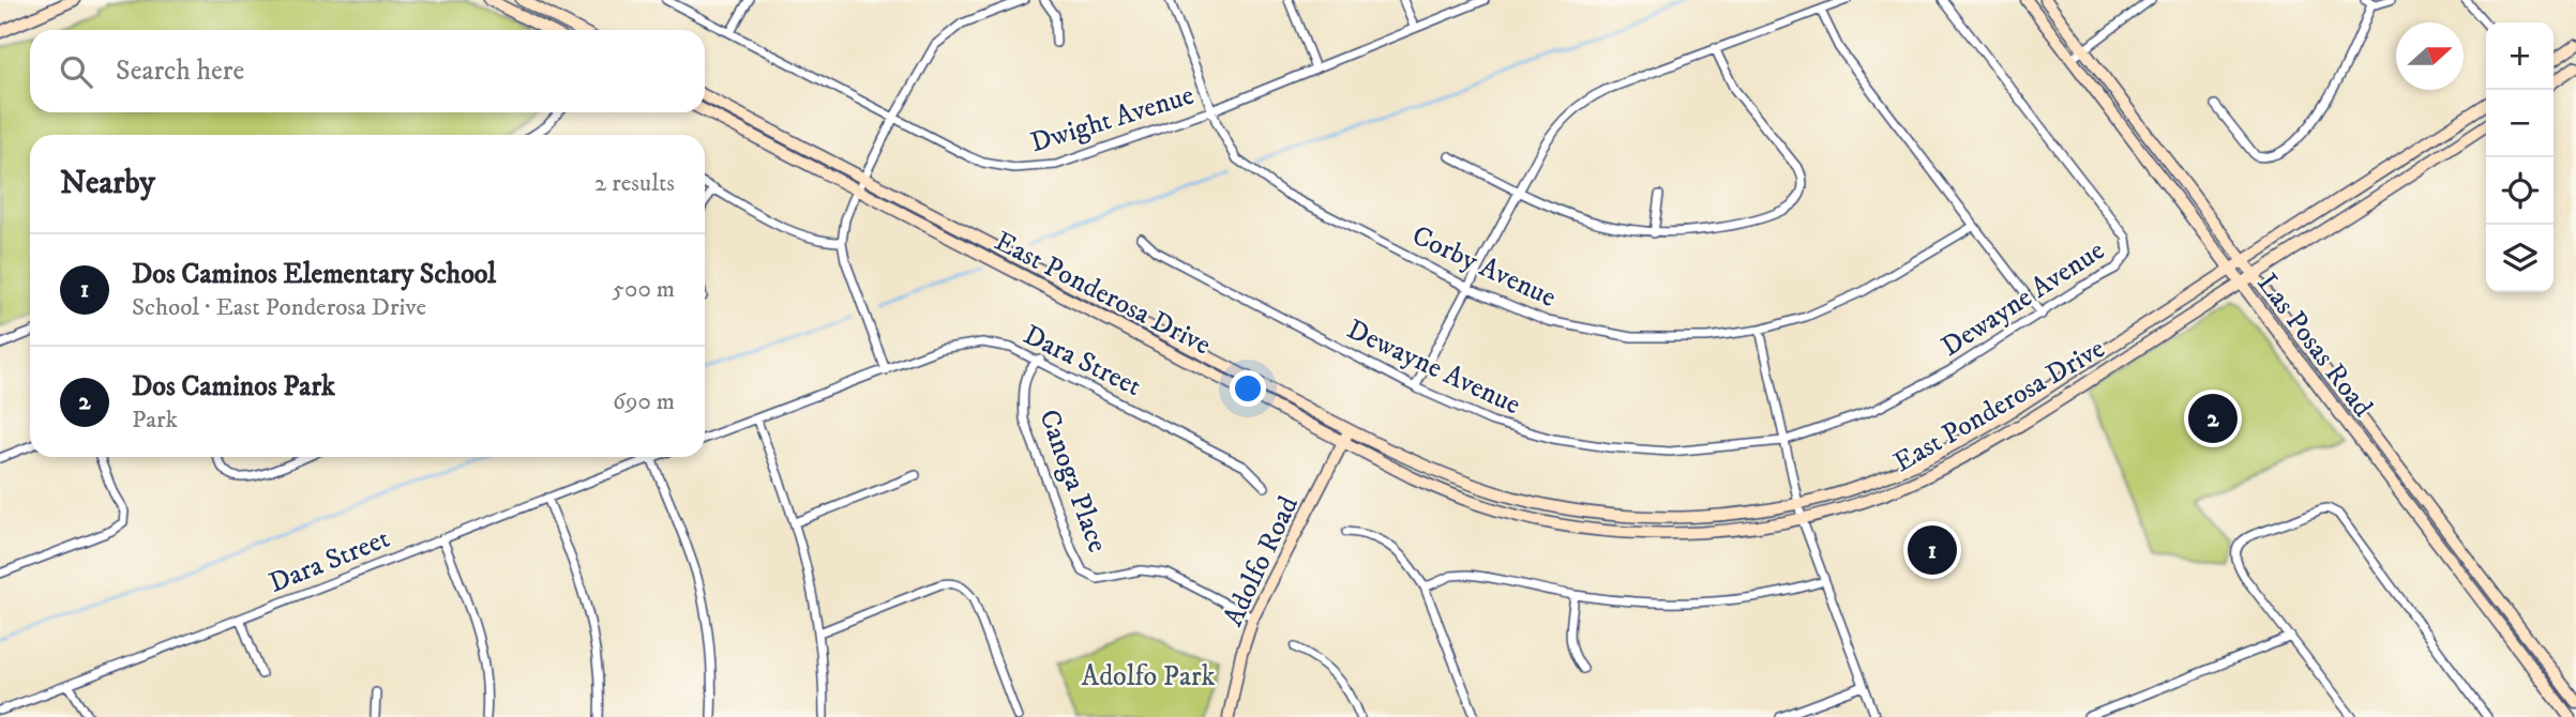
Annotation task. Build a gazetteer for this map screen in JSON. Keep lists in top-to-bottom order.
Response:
{
  "streets": {
    "main road": ["East Ponderosa Drive", "Las Posas Road", "Adolfo Road"],
    "street": [
      "Dwight Avenue",
      "Corby Avenue",
      "Dewayne Avenue",
      "Dara Street",
      "Canoga Place"
    ]
  },
  "crossings": [
    ["Dwight Avenue", "Corby Avenue"],
    ["East Ponderosa Drive", "Las Posas Road"],
    ["East Ponderosa Drive", "Adolfo Road"],
    ["Dara Street", "Canoga Place"],
    ["Canoga Place", "Adolfo Road"]
  ],
  "parks": ["Adolfo Park"],
  "north": "right",
  "page": {
    "map_buttons": ["+", "−"],
    "search": "Search here",
    "heading": ["Nearby", "2 results"],
    "list": [
      {
        "mark": "1",
        "name": "Dos Caminos Elementary School",
        "note": "School · East Ponderosa Drive",
        "value": "500 m"
      },
      {
        "mark": "2",
        "name": "Dos Caminos Park",
        "note": "Park",
        "value": "690 m"
      }
    ],
    "pins": ["2", "1"]
  }
}
